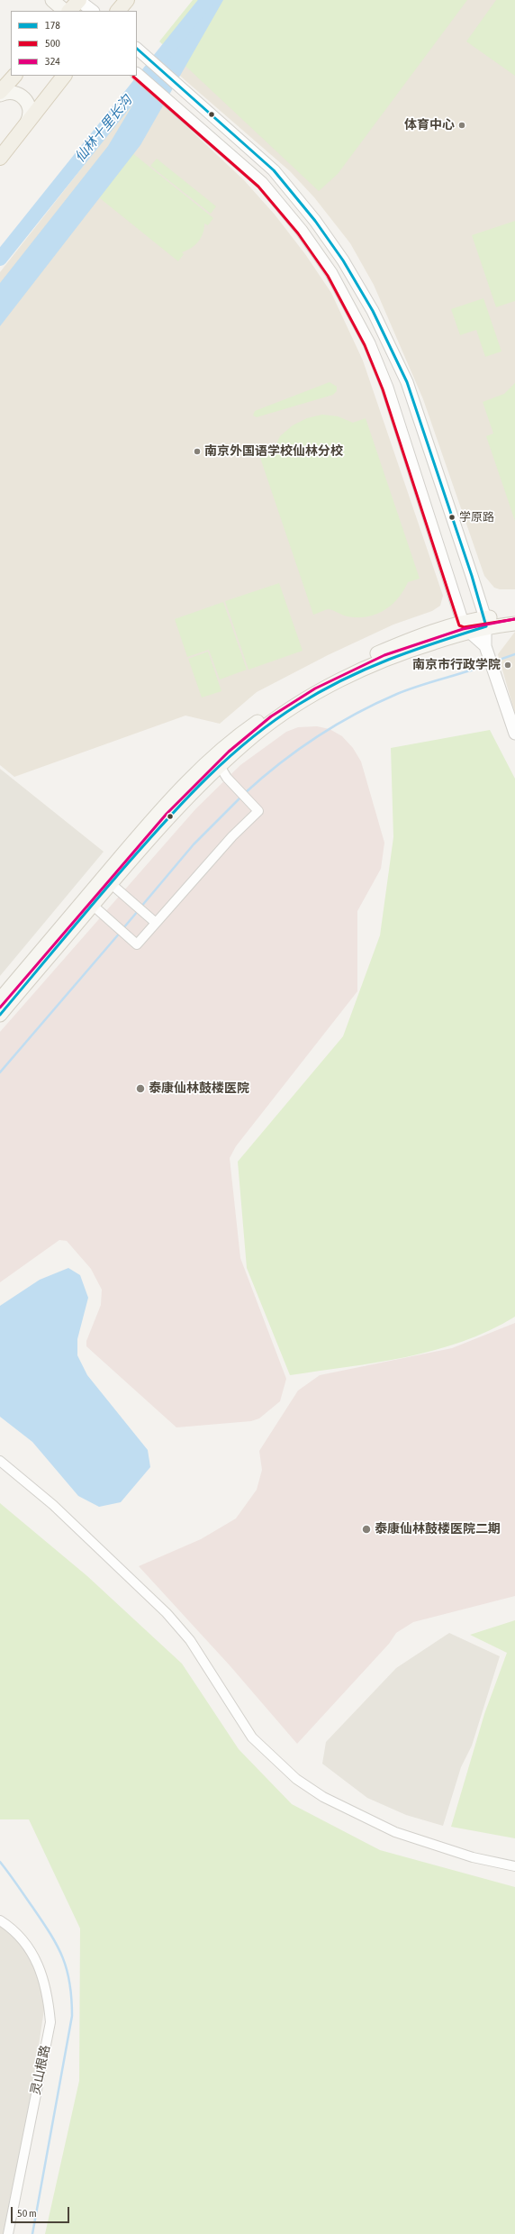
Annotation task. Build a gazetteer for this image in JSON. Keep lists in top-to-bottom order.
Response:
{
  "streets": {
    "street": ["灵山根路"]
  },
  "water": ["仙林十里长沟"],
  "places": [
    "体育中心",
    "南京外国语学校仙林分校",
    "学原路",
    "南京市行政学院",
    "泰康仙林鼓楼医院",
    "泰康仙林鼓楼医院二期"
  ],
  "lines": ["transit line 178", "transit line 500", "transit line 324"],
  "legend": ["178", "500", "324"],
  "scale_bar": "50 m"
}
